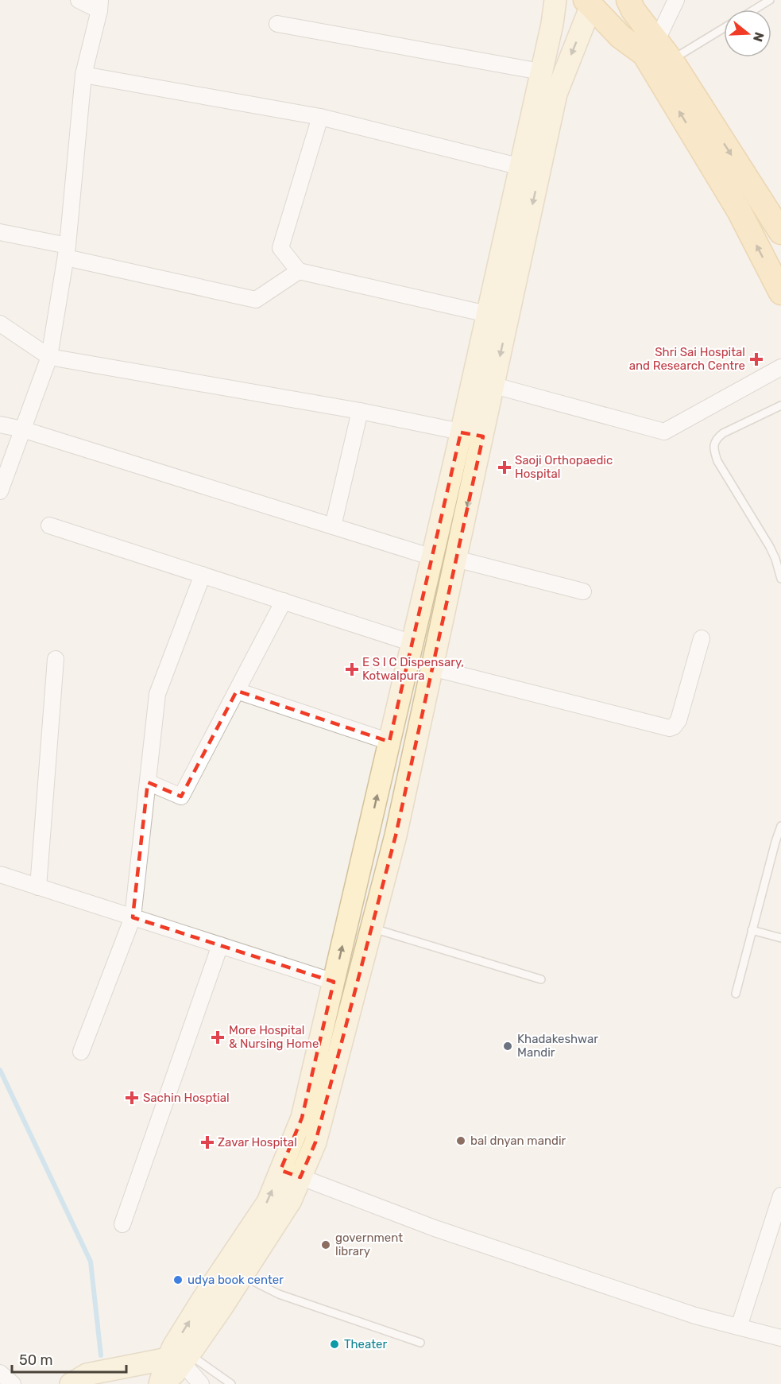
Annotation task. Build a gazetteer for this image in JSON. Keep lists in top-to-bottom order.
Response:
{
  "places": {
    "health": [
      "Shri Sai Hospital and Research Centre",
      "Saoji Orthopaedic Hospital",
      "E S I C Dispensary, Kotwalpura",
      "More Hospital & Nursing Home",
      "Sachin Hosptial",
      "Zavar Hospital"
    ],
    "other": [
      "Khadakeshwar Mandir",
      "bal dnyan mandir",
      "government library",
      "udya book center",
      "Theater"
    ]
  },
  "scale_bar": "50 m",
  "north": "right"
}
